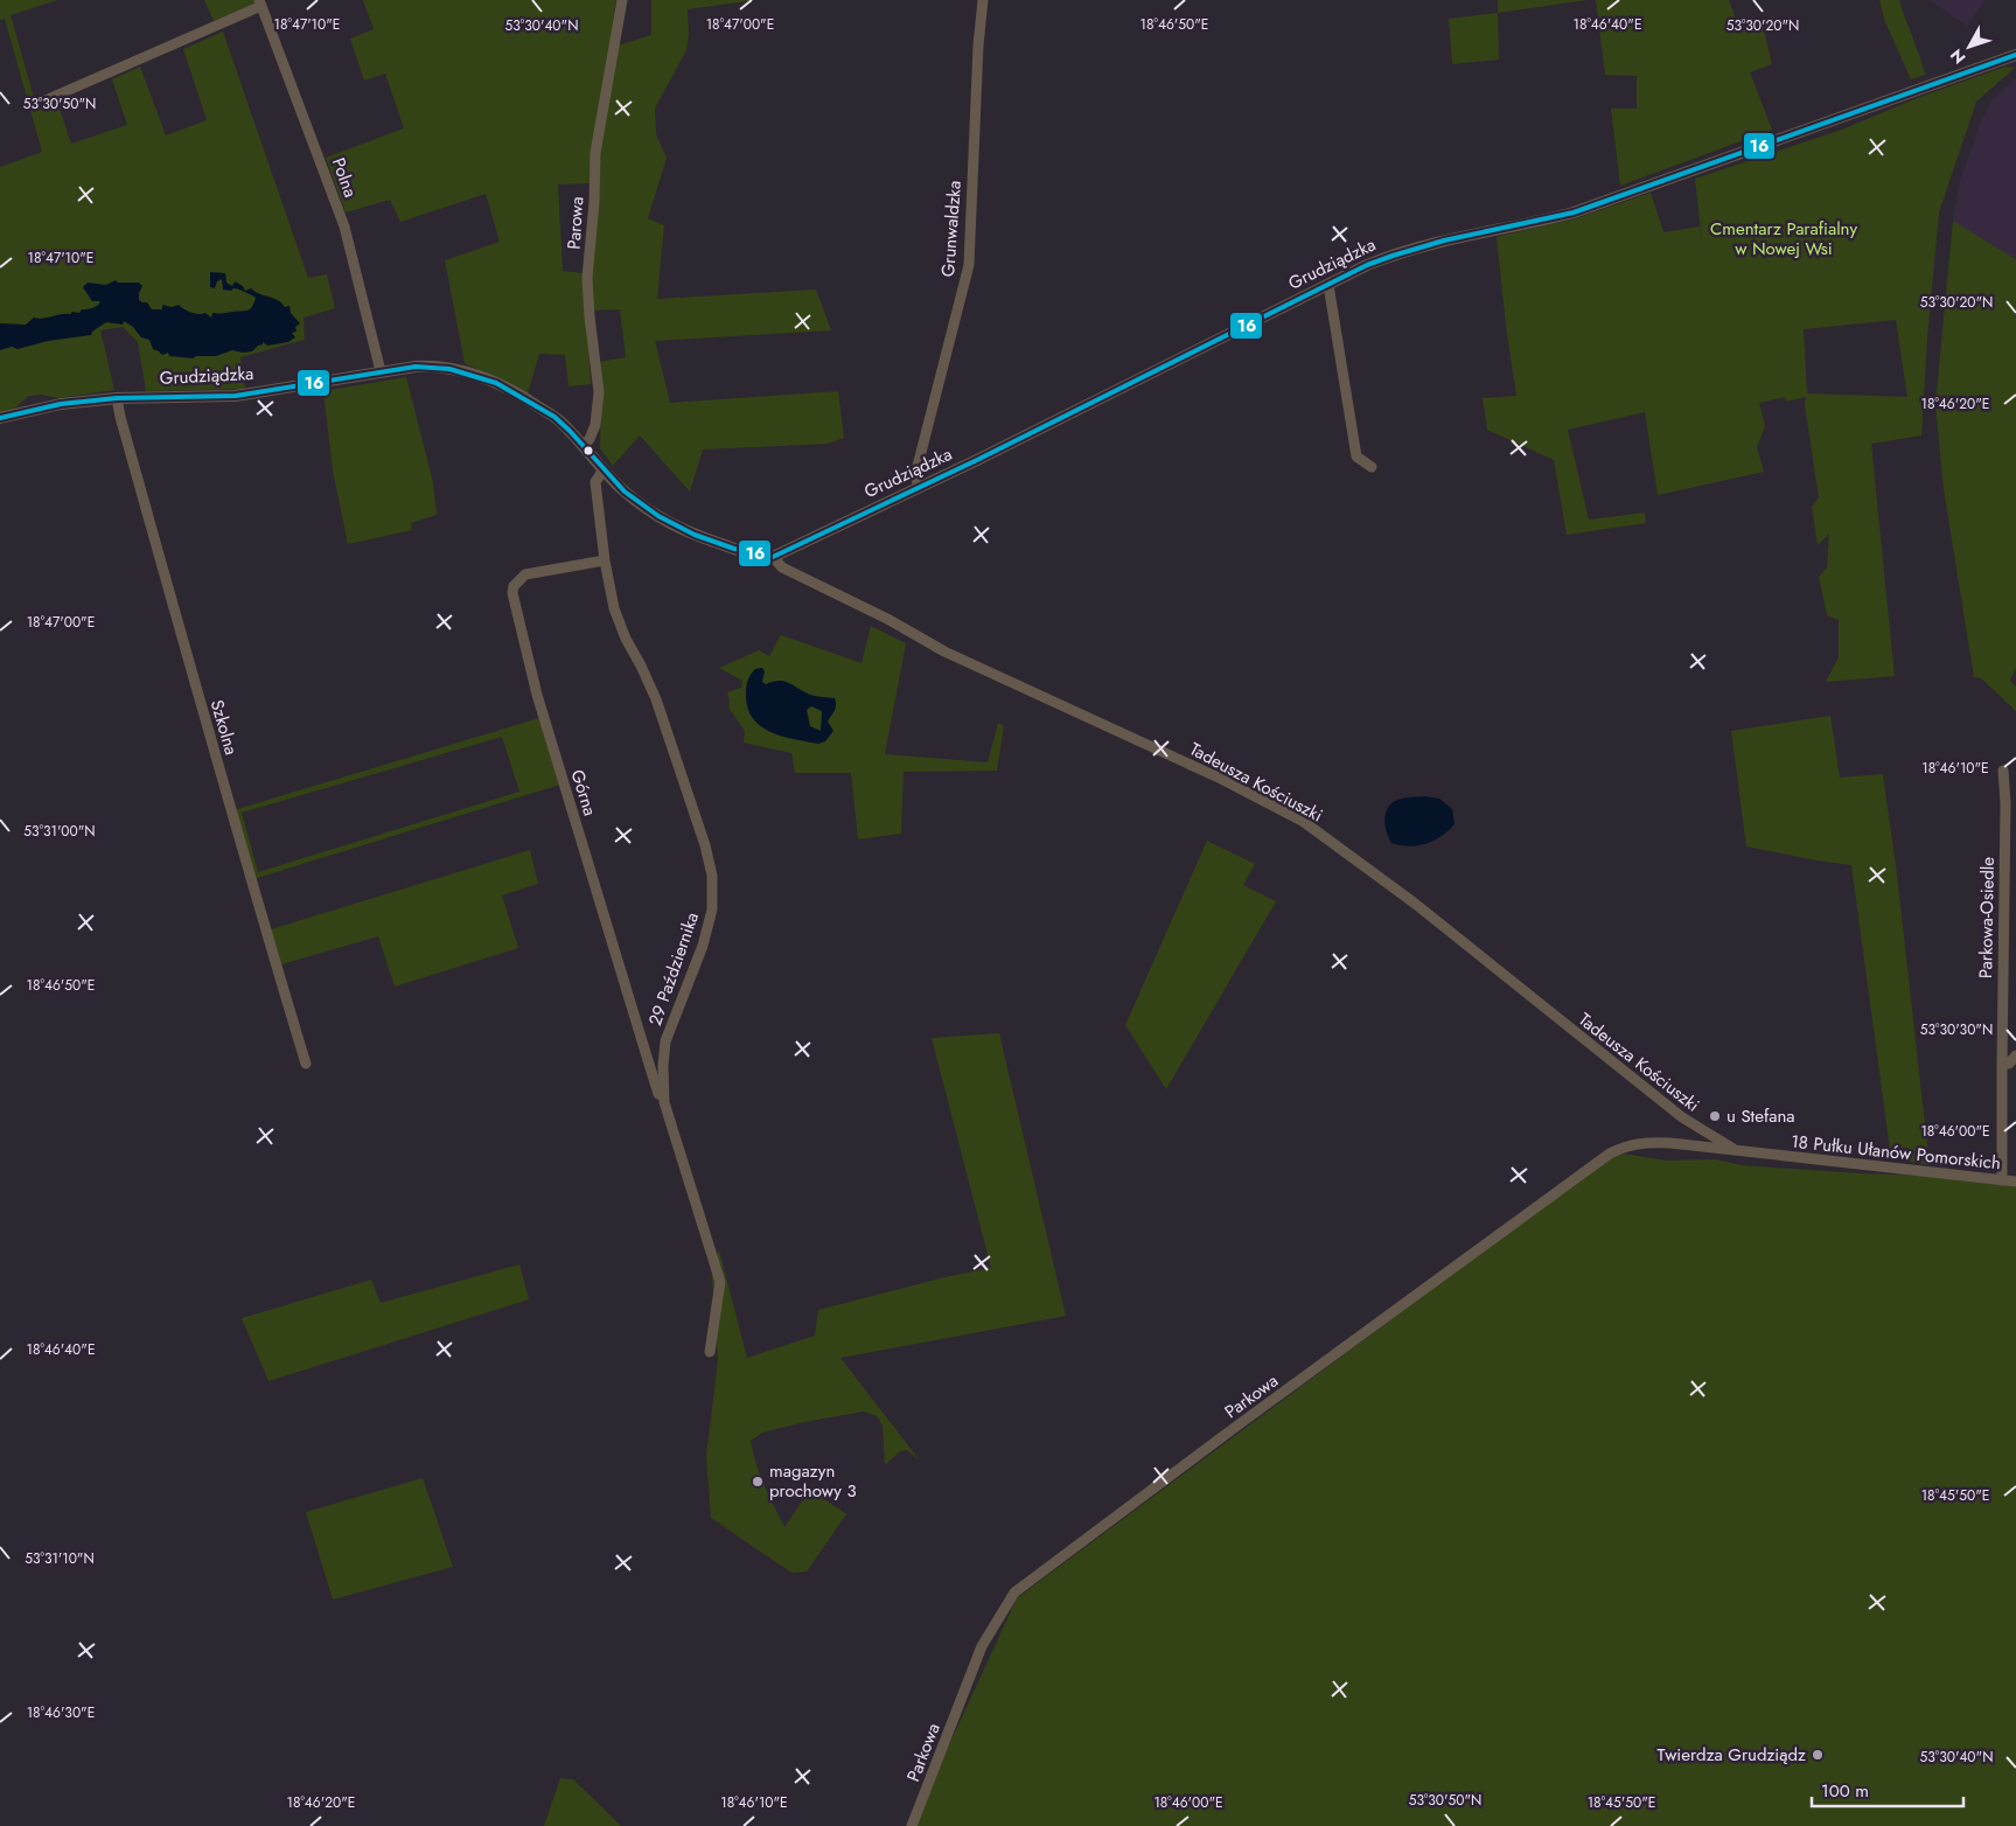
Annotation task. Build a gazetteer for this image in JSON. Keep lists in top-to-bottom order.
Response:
{
  "streets": {
    "street": [
      "Polna",
      "Parowa",
      "Grunwaldzka",
      "Grudziądzka",
      "Szkolna",
      "Tadeusza Kościuszki",
      "Górna",
      "Parkowa-Osiedle",
      "29 Października",
      "18 Pułku Ułanów Pomorskich",
      "Parkowa"
    ]
  },
  "crossings": [
    ["Polna", "Grudziądzka"],
    ["Parowa", "Grudziądzka"],
    ["Grunwaldzka", "Grudziądzka"],
    ["Grudziądzka", "Szkolna"],
    ["Grudziądzka", "Tadeusza Kościuszki"],
    ["Grudziądzka", "29 Października"],
    ["Tadeusza Kościuszki", "18 Pułku Ułanów Pomorskich"],
    ["Tadeusza Kościuszki", "Parkowa"],
    ["Górna", "29 Października"],
    ["Parkowa-Osiedle", "18 Pułku Ułanów Pomorskich"],
    ["18 Pułku Ułanów Pomorskich", "Parkowa"]
  ],
  "parks": ["Cmentarz Parafialny w Nowej Wsi"],
  "places": ["u Stefana", "magazyn prochowy 3", "Twierdza Grudziądz"],
  "lines": ["transit line 16"],
  "scale_bar": "100 m",
  "north": "bottom left",
  "coordinates": [
    "18°46'50\"E",
    "18°47'10\"E",
    "18°47'00\"E",
    "18°46'40\"E",
    "53°30'40\"N",
    "53°30'20\"N",
    "53°30'50\"N",
    "18°46'20\"E",
    "18°46'10\"E",
    "53°31'00\"N",
    "53°30'30\"N",
    "18°46'00\"E",
    "18°45'50\"E",
    "53°31'10\"N",
    "18°46'30\"E"
  ]
}
